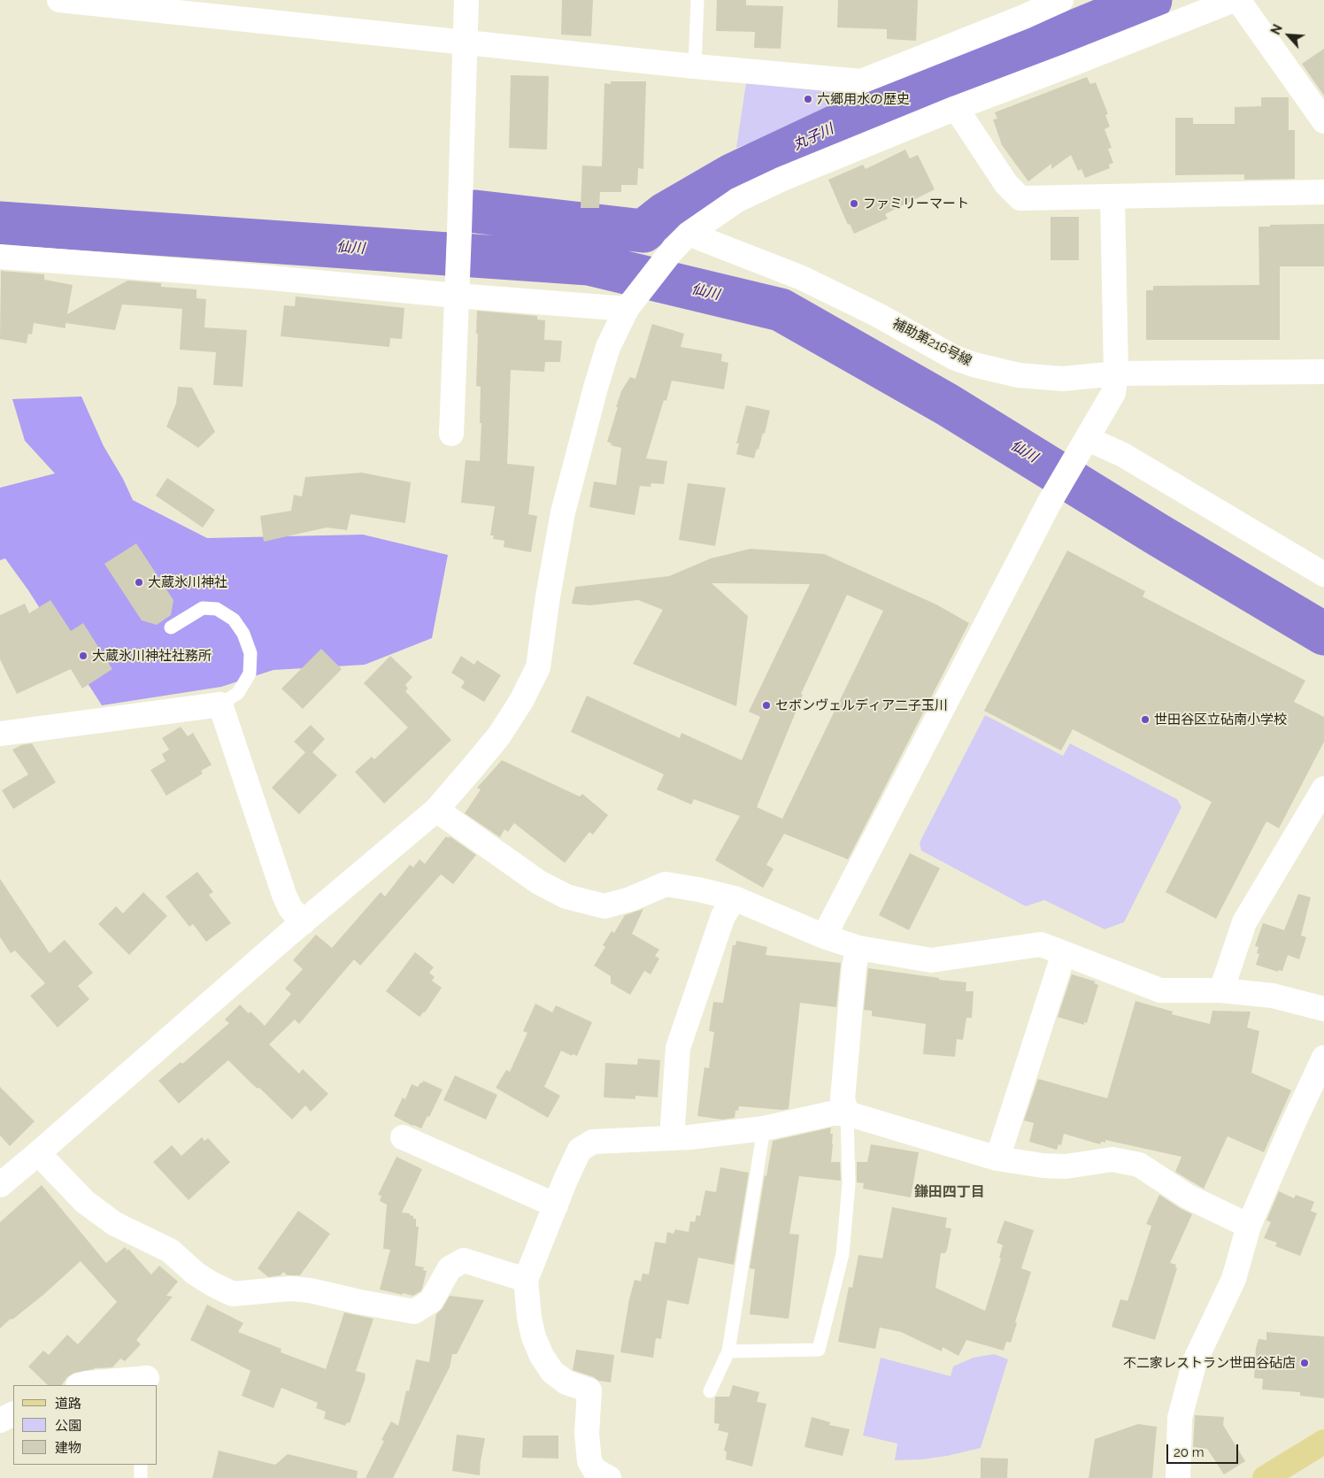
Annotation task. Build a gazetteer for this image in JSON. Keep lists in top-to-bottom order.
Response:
{
  "streets": {
    "street": ["補助第216号線"]
  },
  "districts": ["鎌田四丁目"],
  "water": ["丸子川", "仙川"],
  "places": [
    "六郷用水の歴史",
    "ファミリーマート",
    "大蔵氷川神社",
    "大蔵氷川神社社務所",
    "セボンヴェルディア二子玉川",
    "世田谷区立砧南小学校",
    "不二家レストラン世田谷砧店"
  ],
  "legend": ["道路", "公園", "建物"],
  "scale_bar": "20 m",
  "north": "top left"
}
